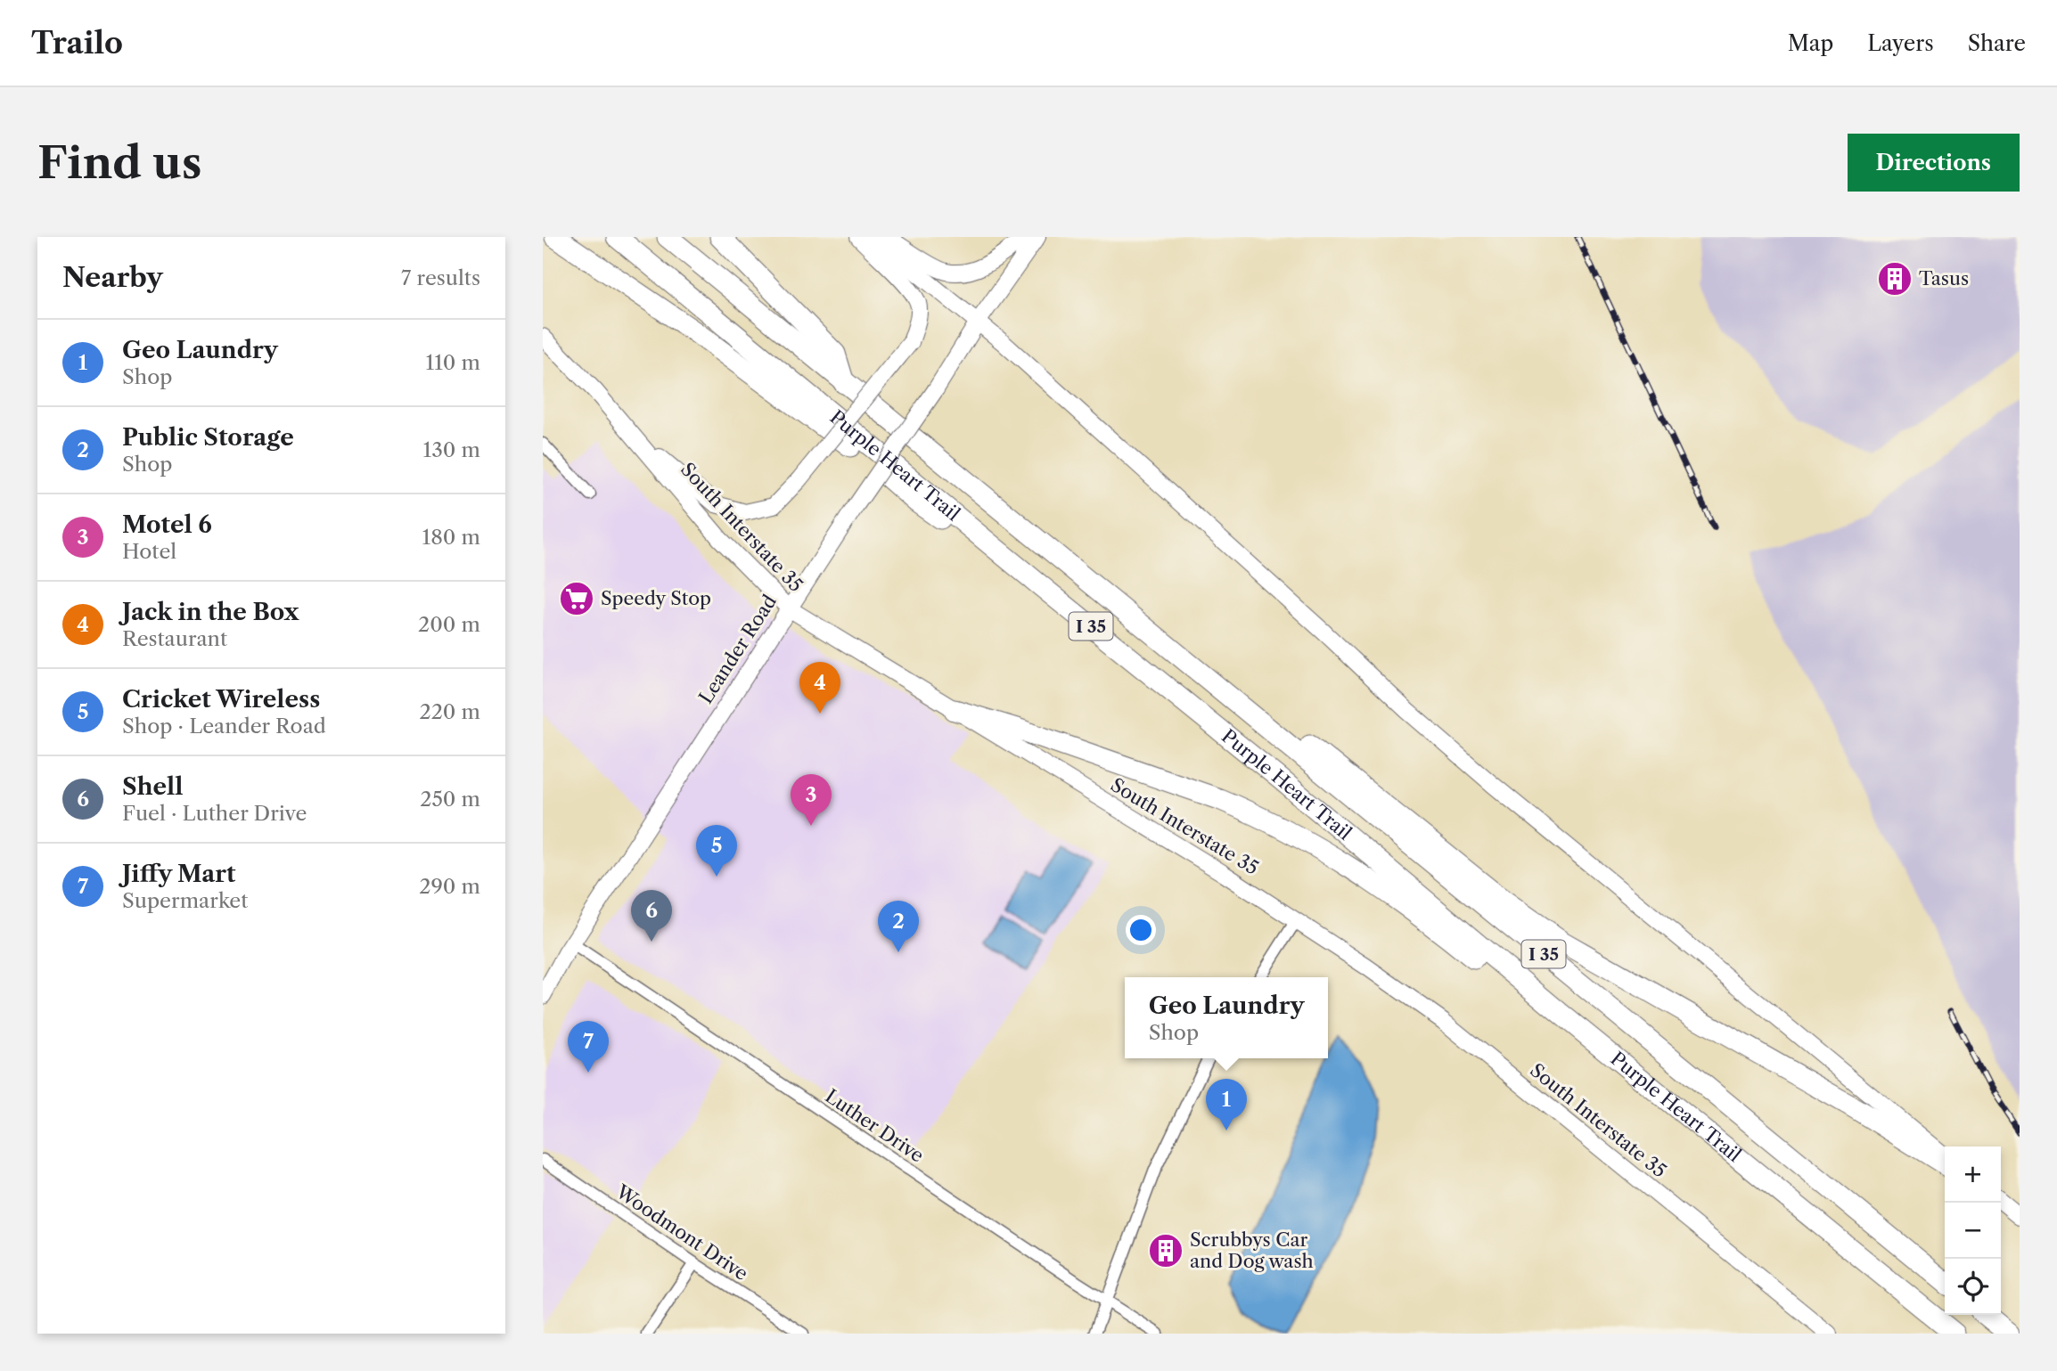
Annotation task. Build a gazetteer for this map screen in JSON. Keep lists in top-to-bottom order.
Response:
{
  "streets": {
    "highway": ["Purple Heart Trail", "I 35"],
    "main road": ["South Interstate 35", "Leander Road"],
    "street": ["Luther Drive", "Woodmont Drive"]
  },
  "crossings": [
    ["South Interstate 35", "Leander Road"],
    ["Leander Road", "Luther Drive"]
  ],
  "places": {
    "building": ["Tasus", "Scrubbys Car and Dog wash"],
    "supermarket": ["Speedy Stop"]
  },
  "page": {
    "header": "Trailo",
    "nav": ["Map", "Layers", "Share"],
    "buttons": "Directions",
    "title": "Find us",
    "heading": ["Nearby", "7 results"],
    "list": [
      {
        "mark": "1",
        "name": "Geo Laundry",
        "note": "Shop",
        "value": "110 m"
      },
      {
        "mark": "2",
        "name": "Public Storage",
        "note": "Shop",
        "value": "130 m"
      },
      {
        "mark": "3",
        "name": "Motel 6",
        "note": "Hotel",
        "value": "180 m"
      },
      {
        "mark": "4",
        "name": "Jack in the Box",
        "note": "Restaurant",
        "value": "200 m"
      },
      {
        "mark": "5",
        "name": "Cricket Wireless",
        "note": "Shop · Leander Road",
        "value": "220 m"
      },
      {
        "mark": "6",
        "name": "Shell",
        "note": "Fuel · Luther Drive",
        "value": "250 m"
      },
      {
        "mark": "7",
        "name": "Jiffy Mart",
        "note": "Supermarket",
        "value": "290 m"
      }
    ],
    "pins": [
      "4",
      "3",
      "5",
      "6",
      "2",
      "7",
      "1"
    ],
    "popup": ["Geo Laundry", "Shop"],
    "map_buttons": ["+", "−"]
  }
}
